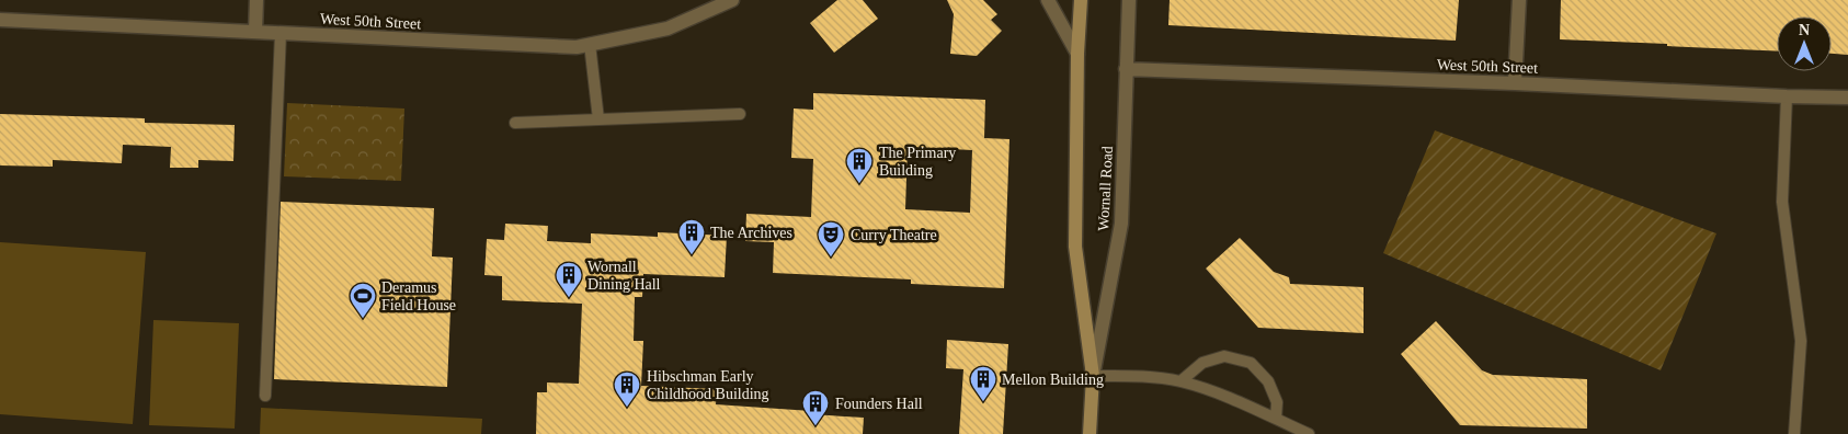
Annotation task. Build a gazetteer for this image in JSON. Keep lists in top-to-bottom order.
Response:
{
  "streets": {
    "main road": ["Wornall Road"],
    "street": ["West 50th Street"]
  },
  "crossings": [
    ["West 50th Street", "Wornall Road"]
  ],
  "places": {
    "building": [
      "The Primary Building",
      "The Archives",
      "Wornall Dining Hall",
      "Mellon Building",
      "Hibschman Early Childhood Building",
      "Founders Hall"
    ],
    "theatre": ["Curry Theatre"],
    "sports": ["Deramus Field House"]
  },
  "north": "top"
}
